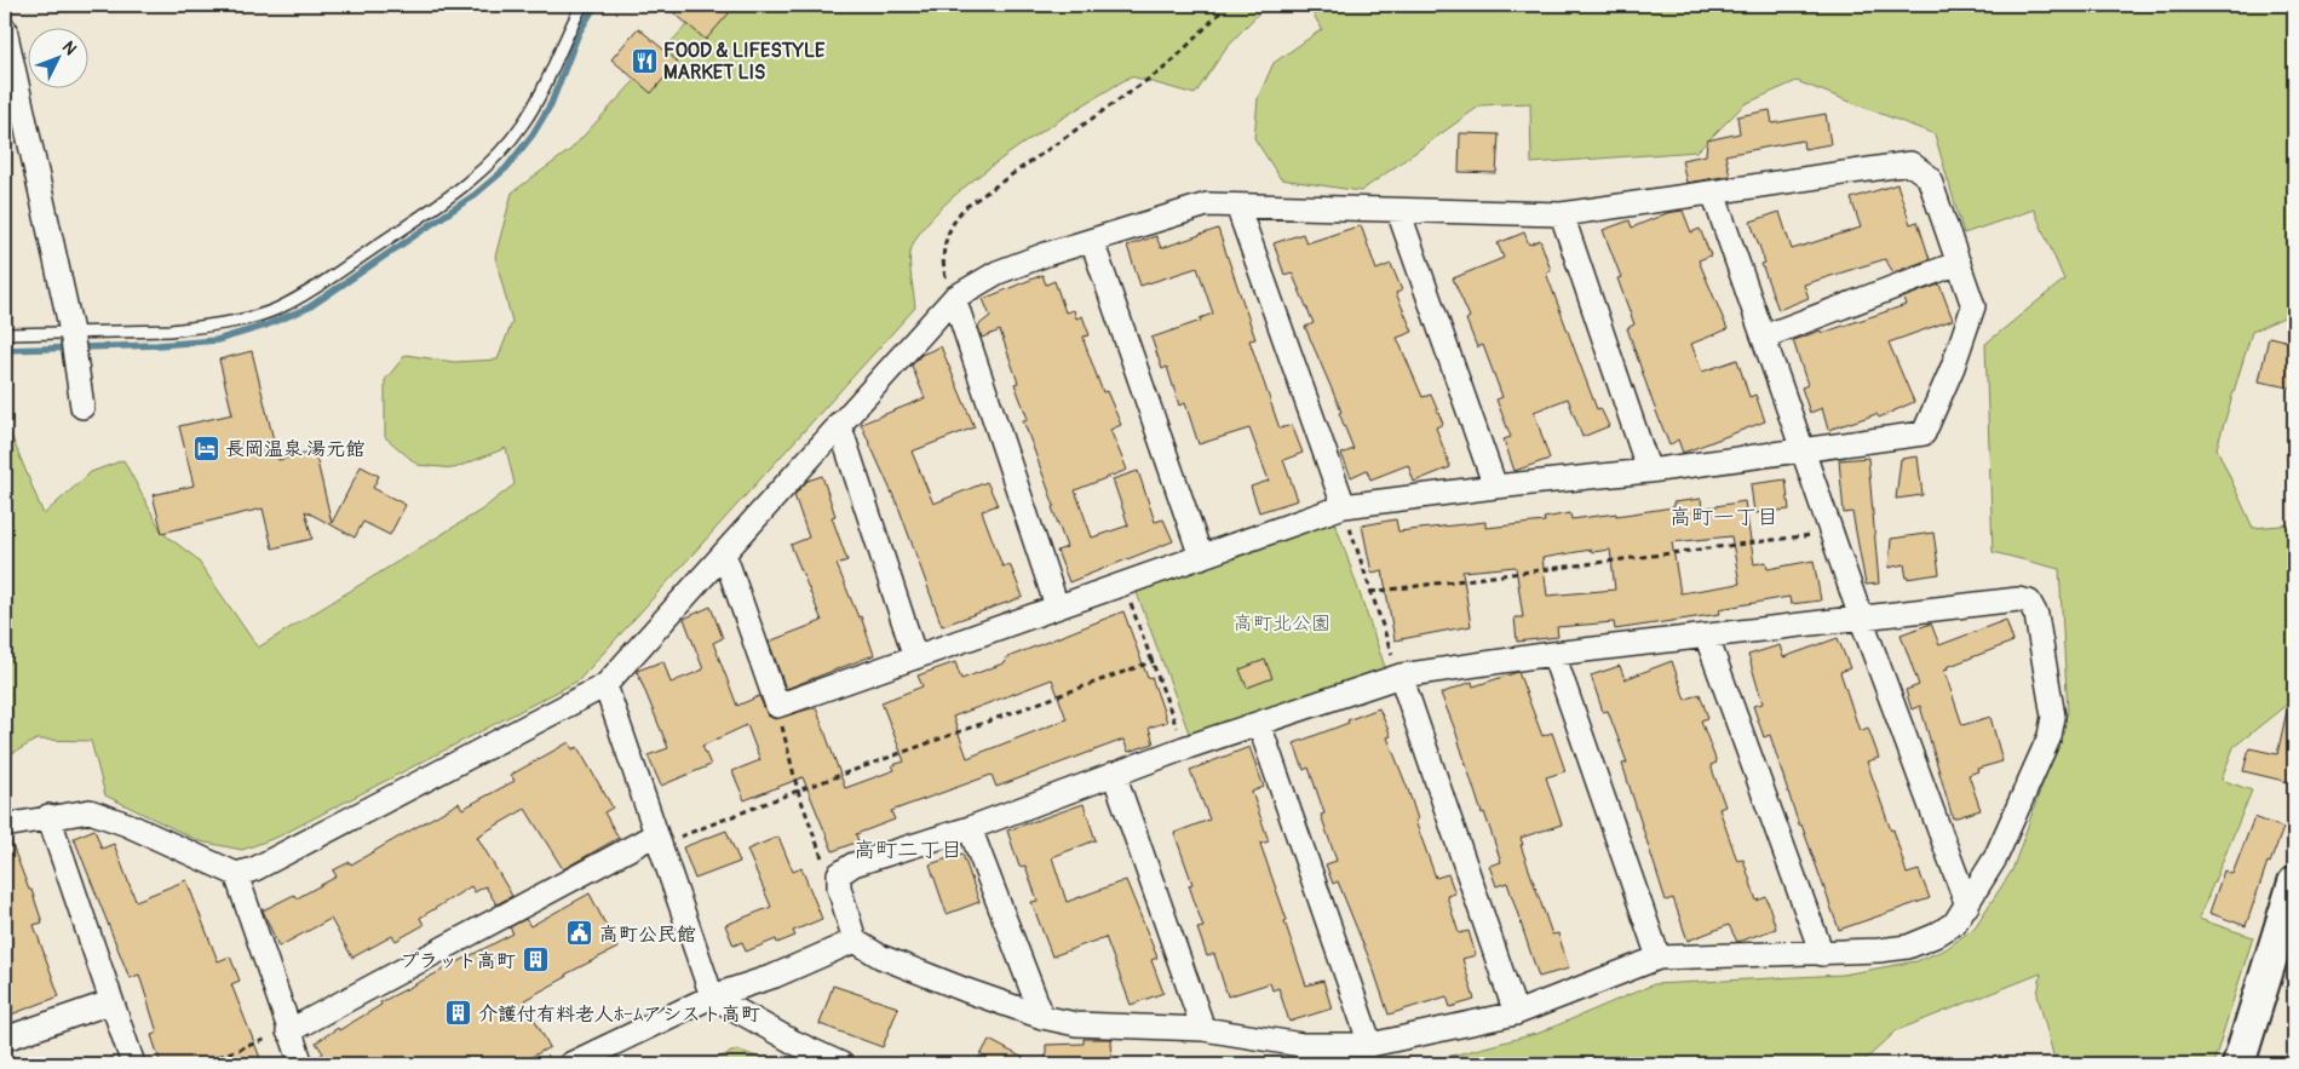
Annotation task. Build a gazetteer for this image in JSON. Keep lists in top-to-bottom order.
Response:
{
  "districts": ["高町一丁目", "高町二丁目"],
  "parks": ["高町北公園"],
  "places": {
    "restaurant": ["FOOD & LIFESTYLE MARKET LIS"],
    "hotel": ["長岡温泉 湯元館"],
    "public building": ["高町公民館"],
    "building": ["プラット高町", "介護付有料老人ﾎｰﾑアシスト高町"]
  },
  "north": "top right"
}
